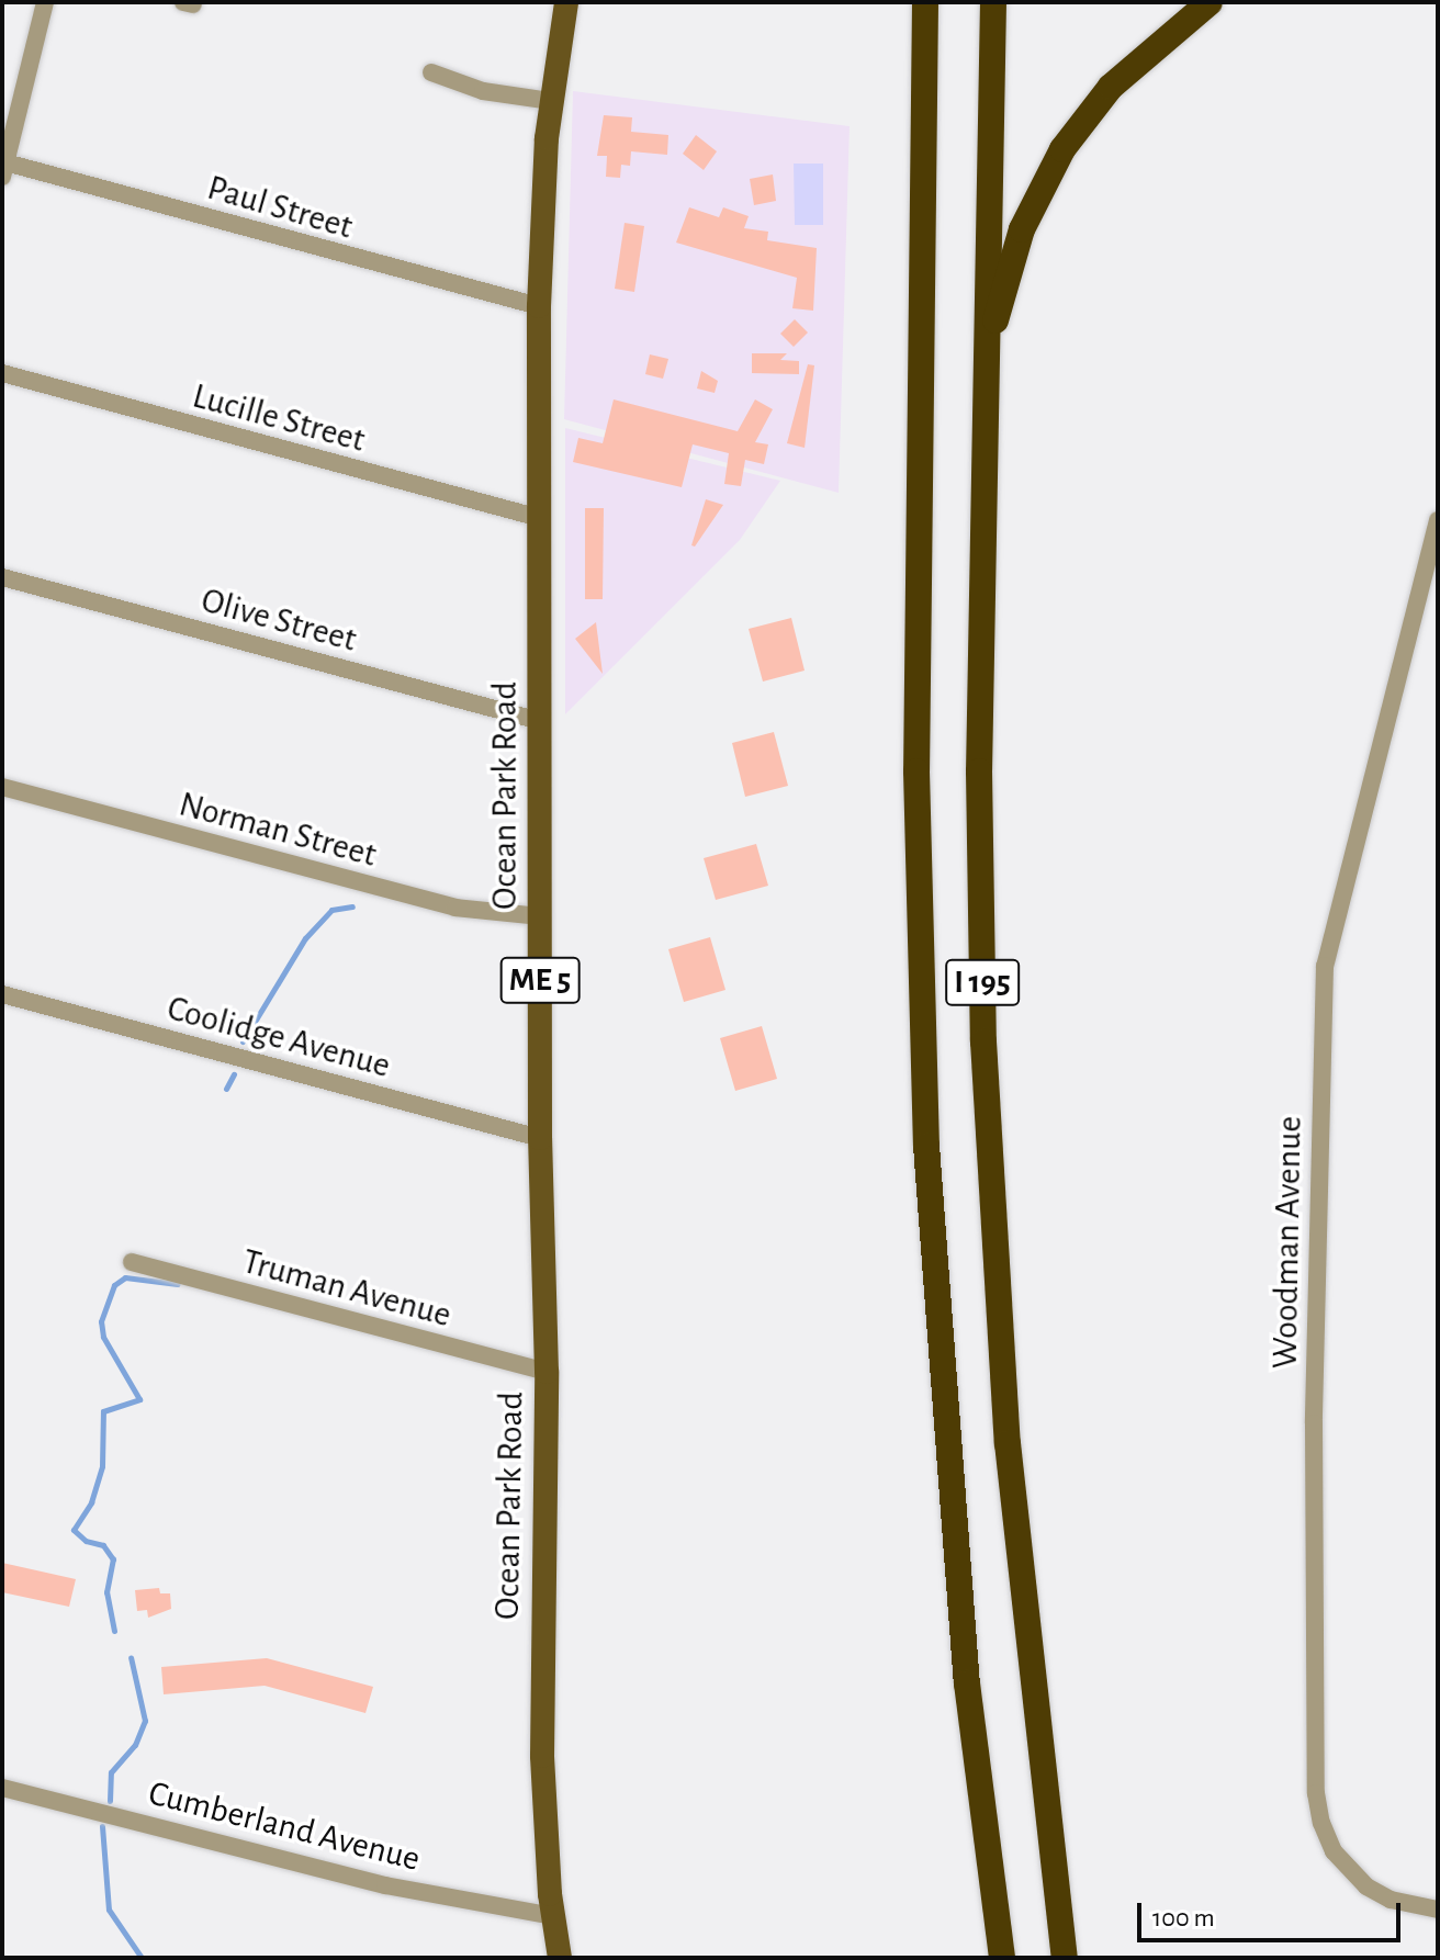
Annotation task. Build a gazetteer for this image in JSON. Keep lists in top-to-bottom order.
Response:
{
  "streets": {
    "highway": ["I 195"],
    "main road": ["Ocean Park Road", "ME 5"],
    "street": [
      "Paul Street",
      "Lucille Street",
      "Olive Street",
      "Norman Street",
      "Coolidge Avenue",
      "Woodman Avenue",
      "Truman Avenue",
      "Cumberland Avenue"
    ]
  },
  "crossings": [
    ["Paul Street", "Ocean Park Road"],
    ["Lucille Street", "Ocean Park Road"],
    ["Olive Street", "Ocean Park Road"],
    ["Ocean Park Road", "Norman Street"],
    ["Ocean Park Road", "Coolidge Avenue"],
    ["Ocean Park Road", "Truman Avenue"],
    ["Ocean Park Road", "Cumberland Avenue"]
  ],
  "scale_bar": "100 m"
}
